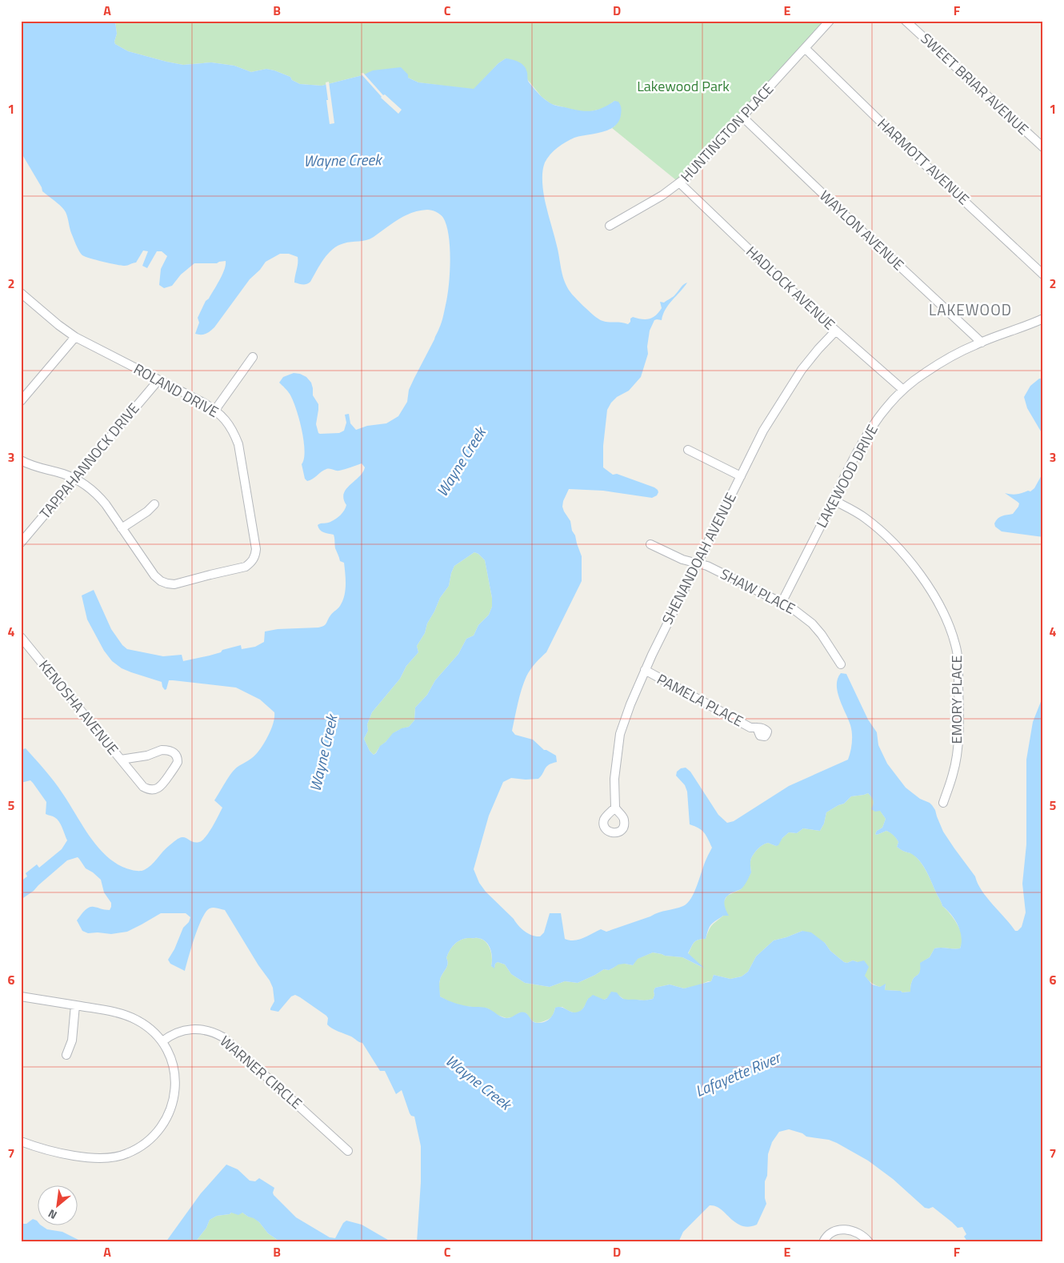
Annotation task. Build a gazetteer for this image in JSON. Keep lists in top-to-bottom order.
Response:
{
  "streets": {
    "street": [
      "SWEET BRIAR AVENUE",
      "HUNTINGTON PLACE",
      "HARMOTT AVENUE",
      "WAYLON AVENUE",
      "HADLOCK AVENUE",
      "ROLAND DRIVE",
      "TAPPAHANNOCK DRIVE",
      "LAKEWOOD DRIVE",
      "SHENANDOAH AVENUE",
      "SHAW PLACE",
      "EMORY PLACE",
      "PAMELA PLACE",
      "KENOSHA AVENUE",
      "WARNER CIRCLE"
    ]
  },
  "crossings": [
    ["HUNTINGTON PLACE", "HARMOTT AVENUE"],
    ["HUNTINGTON PLACE", "WAYLON AVENUE"],
    ["HUNTINGTON PLACE", "HADLOCK AVENUE"],
    ["WAYLON AVENUE", "LAKEWOOD DRIVE"],
    ["HADLOCK AVENUE", "LAKEWOOD DRIVE"],
    ["HADLOCK AVENUE", "SHENANDOAH AVENUE"],
    ["ROLAND DRIVE", "TAPPAHANNOCK DRIVE"],
    ["LAKEWOOD DRIVE", "SHAW PLACE"],
    ["LAKEWOOD DRIVE", "EMORY PLACE"],
    ["SHENANDOAH AVENUE", "SHAW PLACE"],
    ["SHENANDOAH AVENUE", "PAMELA PLACE"]
  ],
  "districts": ["LAKEWOOD"],
  "water": ["Wayne Creek", "Lafayette River"],
  "parks": ["Lakewood Park"],
  "north": "bottom left",
  "grid": {
    "columns": [
      "A",
      "B",
      "C",
      "D",
      "E",
      "F"
    ],
    "rows": [
      "1",
      "2",
      "3",
      "4",
      "5",
      "6",
      "7"
    ]
  }
}
